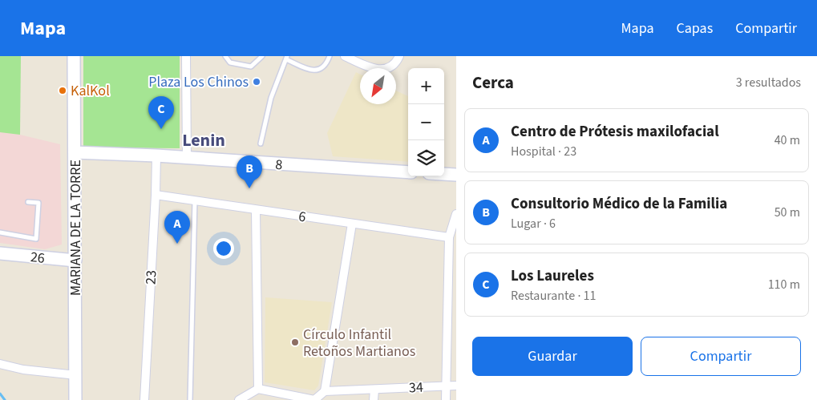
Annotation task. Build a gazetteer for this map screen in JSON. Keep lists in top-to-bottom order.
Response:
{
  "streets": {
    "street": [
      "8",
      "6",
      "MARIANA DE LA TORRE",
      "26",
      "23",
      "34"
    ]
  },
  "crossings": [
    ["8", "MARIANA DE LA TORRE"],
    ["8", "23"],
    ["6", "23"],
    ["MARIANA DE LA TORRE", "26"]
  ],
  "districts": ["Lenin"],
  "places": ["Plaza Los Chinos", "KalKol", "Círculo Infantil Retoños Martianos"],
  "north": "bottom left",
  "page": {
    "header": "Mapa",
    "nav": ["Mapa", "Capas", "Compartir"],
    "heading": ["Cerca", "3 resultados"],
    "map_buttons": ["+", "−"],
    "pins": ["C", "B", "A"],
    "list": [
      {
        "mark": "A",
        "name": "Centro de Prótesis maxilofacial",
        "note": "Hospital · 23",
        "value": "40 m"
      },
      {
        "mark": "B",
        "name": "Consultorio Médico de la Familia",
        "note": "Lugar · 6",
        "value": "50 m"
      },
      {
        "mark": "C",
        "name": "Los Laureles",
        "note": "Restaurante · 11",
        "value": "110 m"
      }
    ],
    "buttons": ["Guardar", "Compartir"]
  }
}
